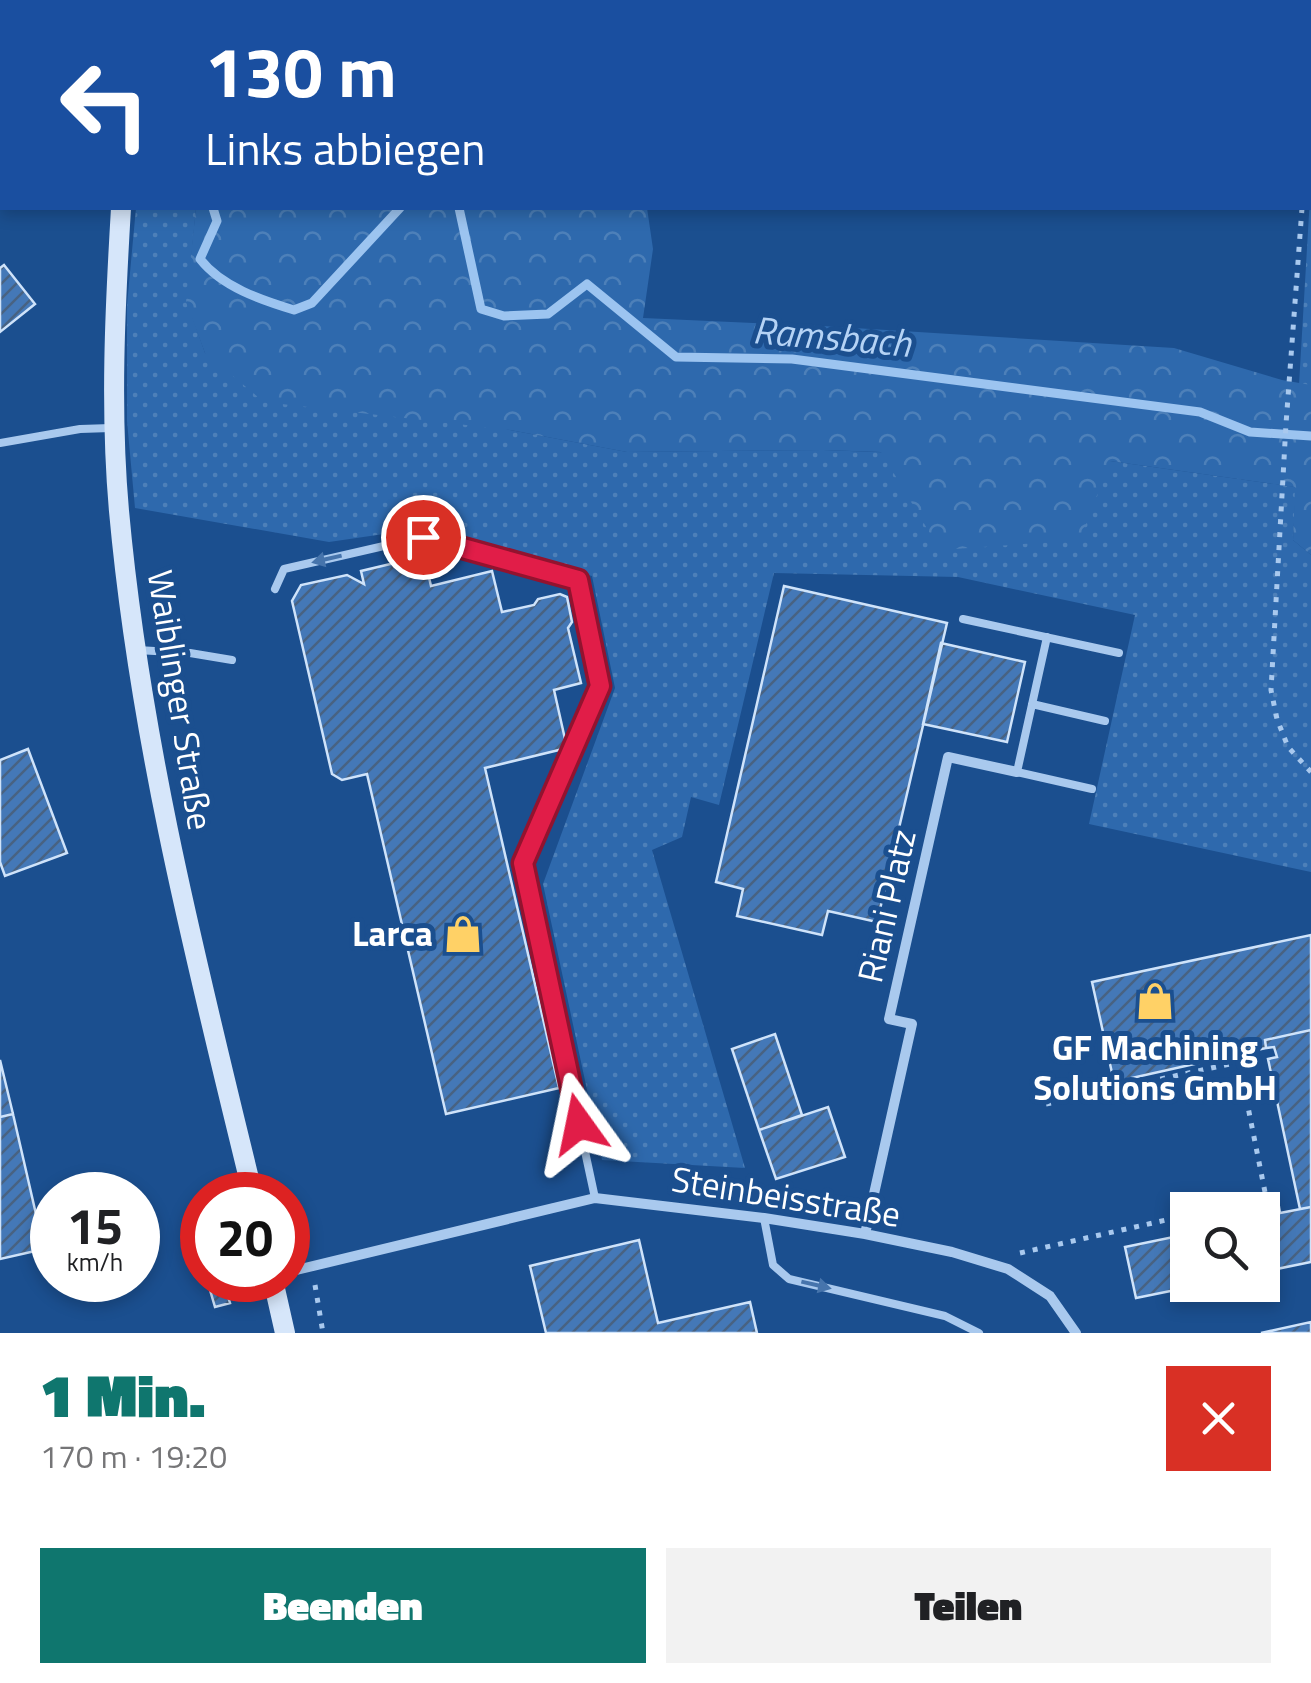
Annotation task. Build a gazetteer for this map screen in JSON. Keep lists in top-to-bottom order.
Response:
{
  "streets": {
    "main road": ["Waiblinger Straße"],
    "street": ["Riani Platz", "Steinbeisstraße"]
  },
  "crossings": [
    ["Riani Platz", "Steinbeisstraße"]
  ],
  "water": ["Ramsbach"],
  "places": {
    "shop": ["Larca", "GF Machining Solutions GmbH"]
  },
  "page": {
    "turn": ["130 m", "Links abbiegen"],
    "speed": "15 km/h",
    "limit": "20",
    "heading": ["1 Min.", "170 m · 19:20"],
    "buttons": ["Beenden", "Teilen"]
  }
}
